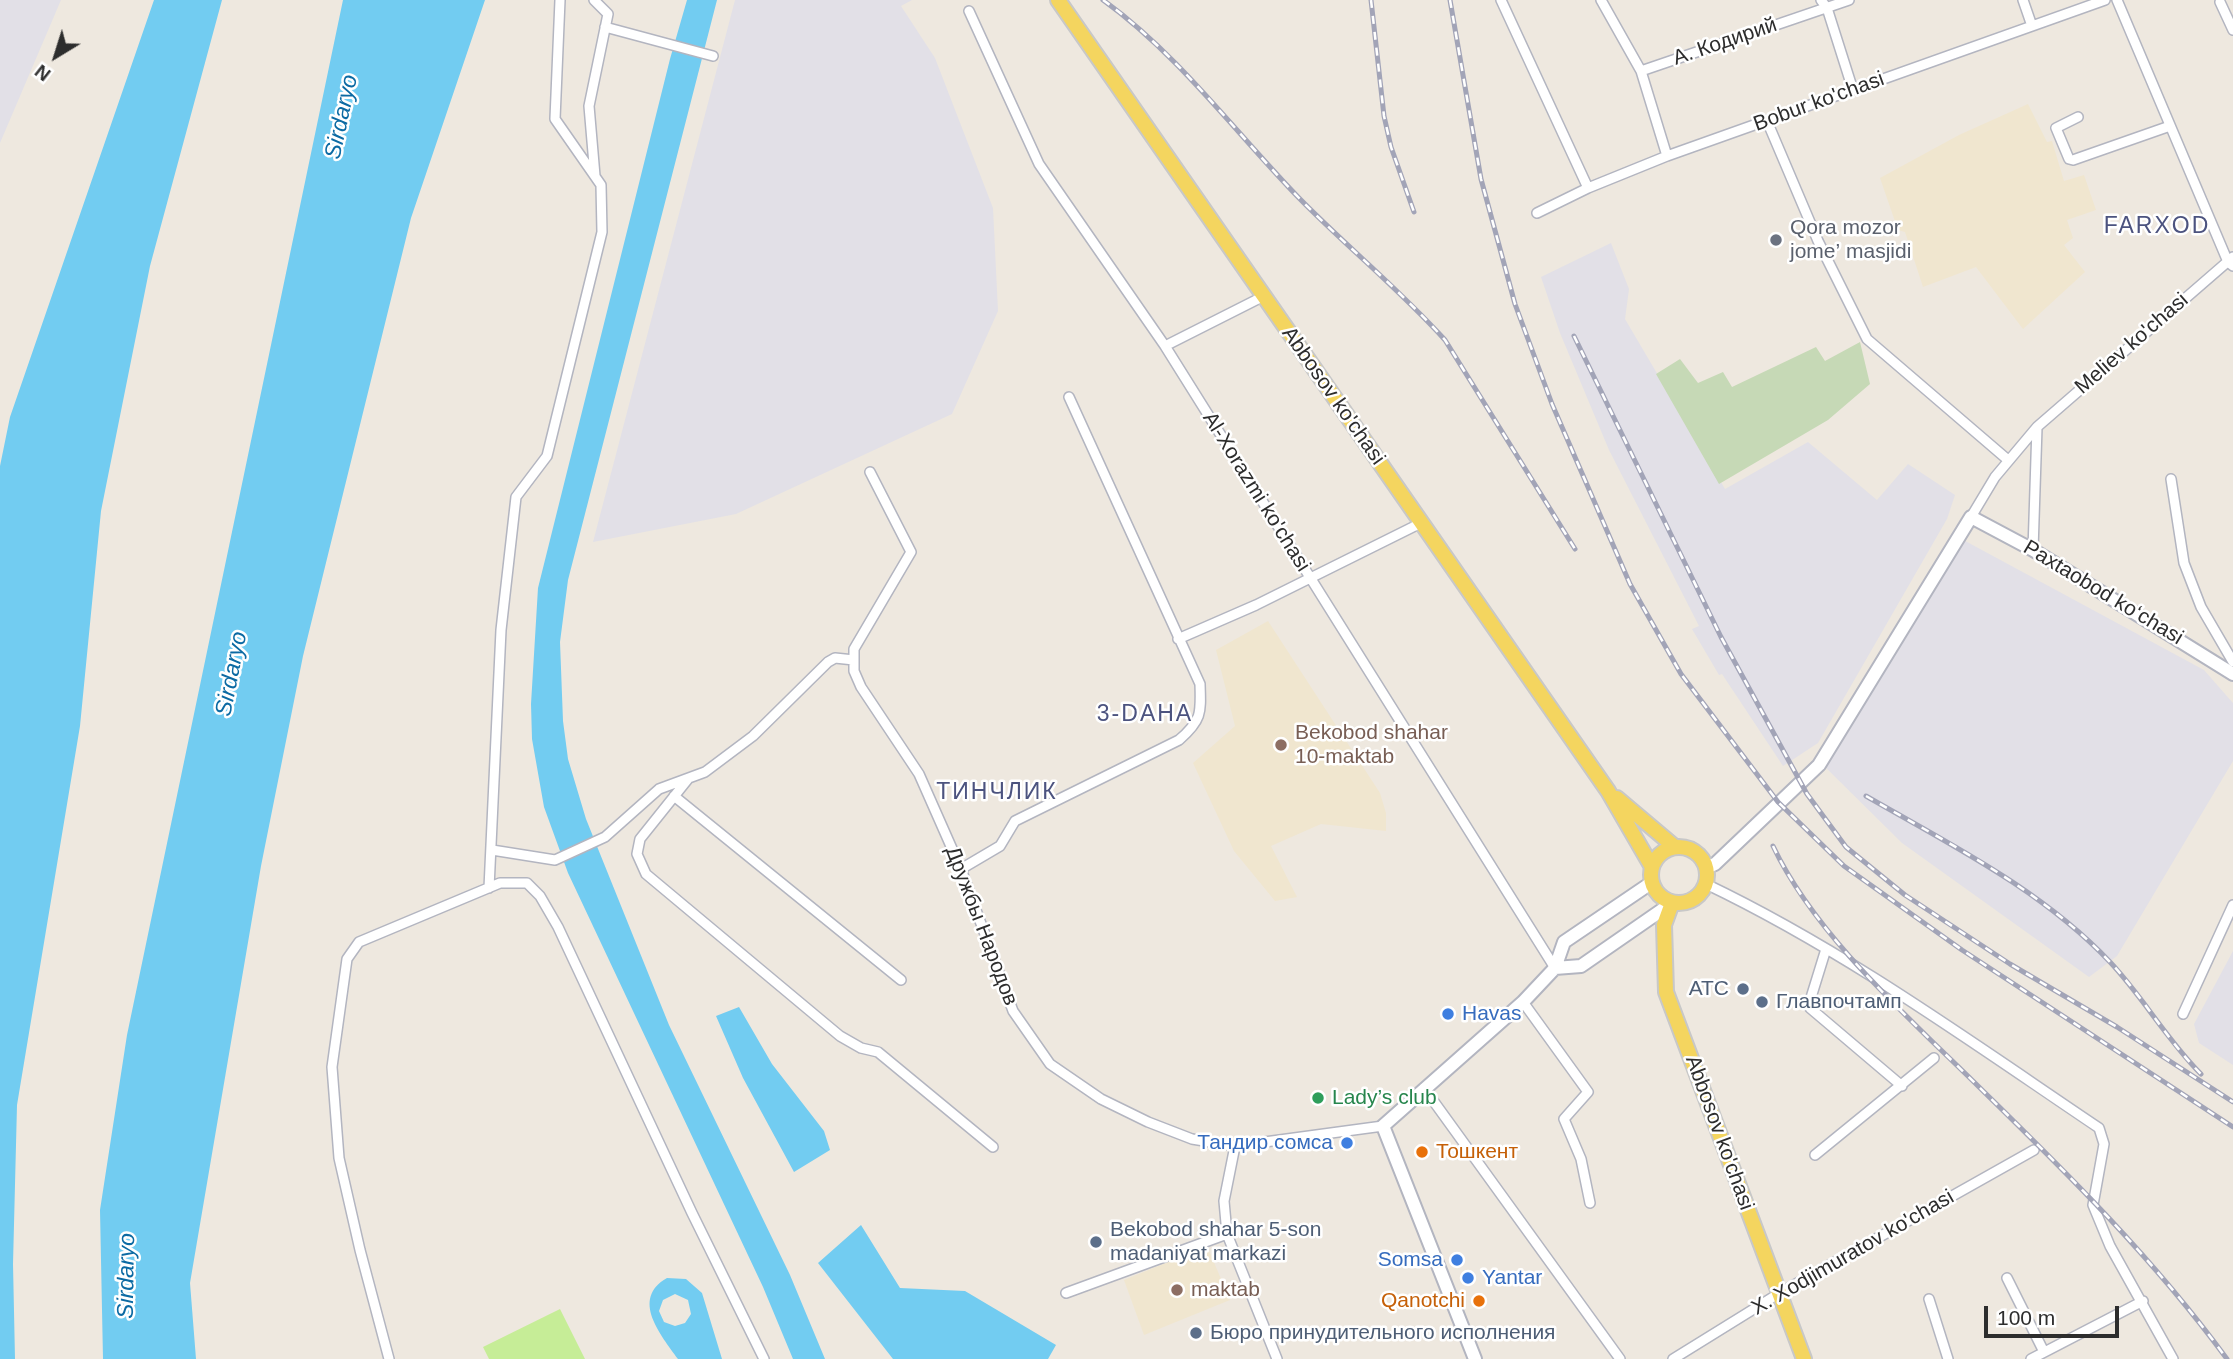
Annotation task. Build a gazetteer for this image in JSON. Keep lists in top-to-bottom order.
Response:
{
  "streets": {
    "main road": ["Abbosov ko'chasi"],
    "street": [
      "А. Кодирий",
      "Bobur ko'chasi",
      "Meliev ko'chasi",
      "Al-Xorazmi ko'chasi",
      "Paxtaobod ko‘chasi",
      "Дружбы Народов",
      "X. Xodjimuratov ko'chasi"
    ]
  },
  "crossings": [
    ["Meliev ko'chasi", "Paxtaobod ko‘chasi"],
    ["Abbosov ko'chasi", "X. Xodjimuratov ko'chasi"]
  ],
  "districts": ["FARXOD", "3-DAHA", "ТИНЧЛИК"],
  "water": ["Sirdaryo"],
  "places": [
    "Qora mozor jome’ masjidi",
    "Bekobod shahar 10-maktab",
    "АТС",
    "Главпочтамп",
    "Havas",
    "Lady’s club",
    "Тандир сомса",
    "Тошкент",
    "Bekobod shahar 5-son madaniyat markazi",
    "Somsa",
    "Yantar",
    "maktab",
    "Qanotchi",
    "Бюро принудительного исполнения"
  ],
  "scale_bar": "100 m",
  "north": "bottom left"
}
